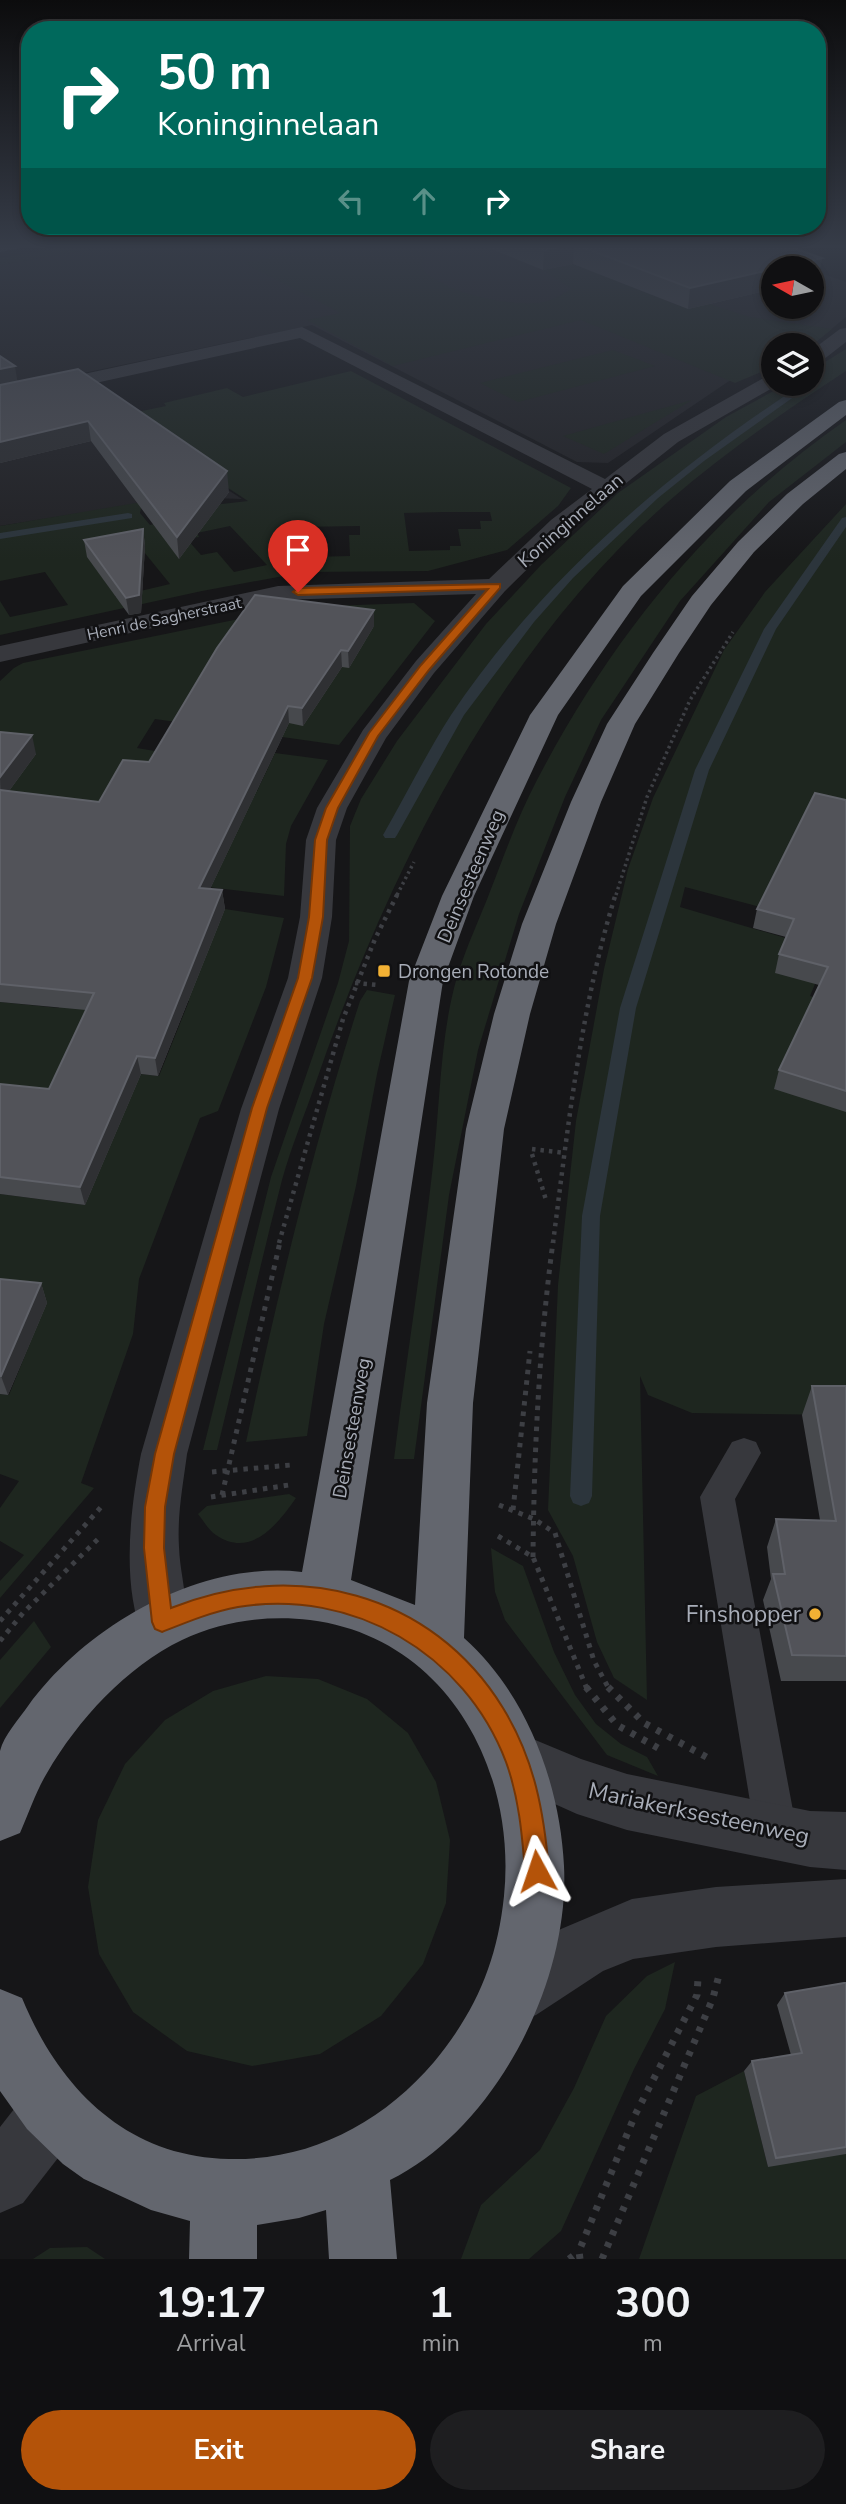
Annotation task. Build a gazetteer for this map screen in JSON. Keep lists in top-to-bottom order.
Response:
{
  "streets": {
    "highway": ["Deinsesteenweg"],
    "street": ["Koninginnelaan", "Henri de Sagherstraat", "Mariakerksesteenweg"]
  },
  "crossings": [
    ["Koninginnelaan", "Henri de Sagherstraat"]
  ],
  "places": {
    "transit": ["Drongen Rotonde"],
    "other": ["Finshopper"]
  },
  "north": "left",
  "page": {
    "turn": ["50 m", "Koninginnelaan"],
    "eta": [
      "19:17",
      "Arrival",
      "1",
      "min",
      "300",
      "m"
    ],
    "buttons": ["Exit", "Share"]
  }
}
